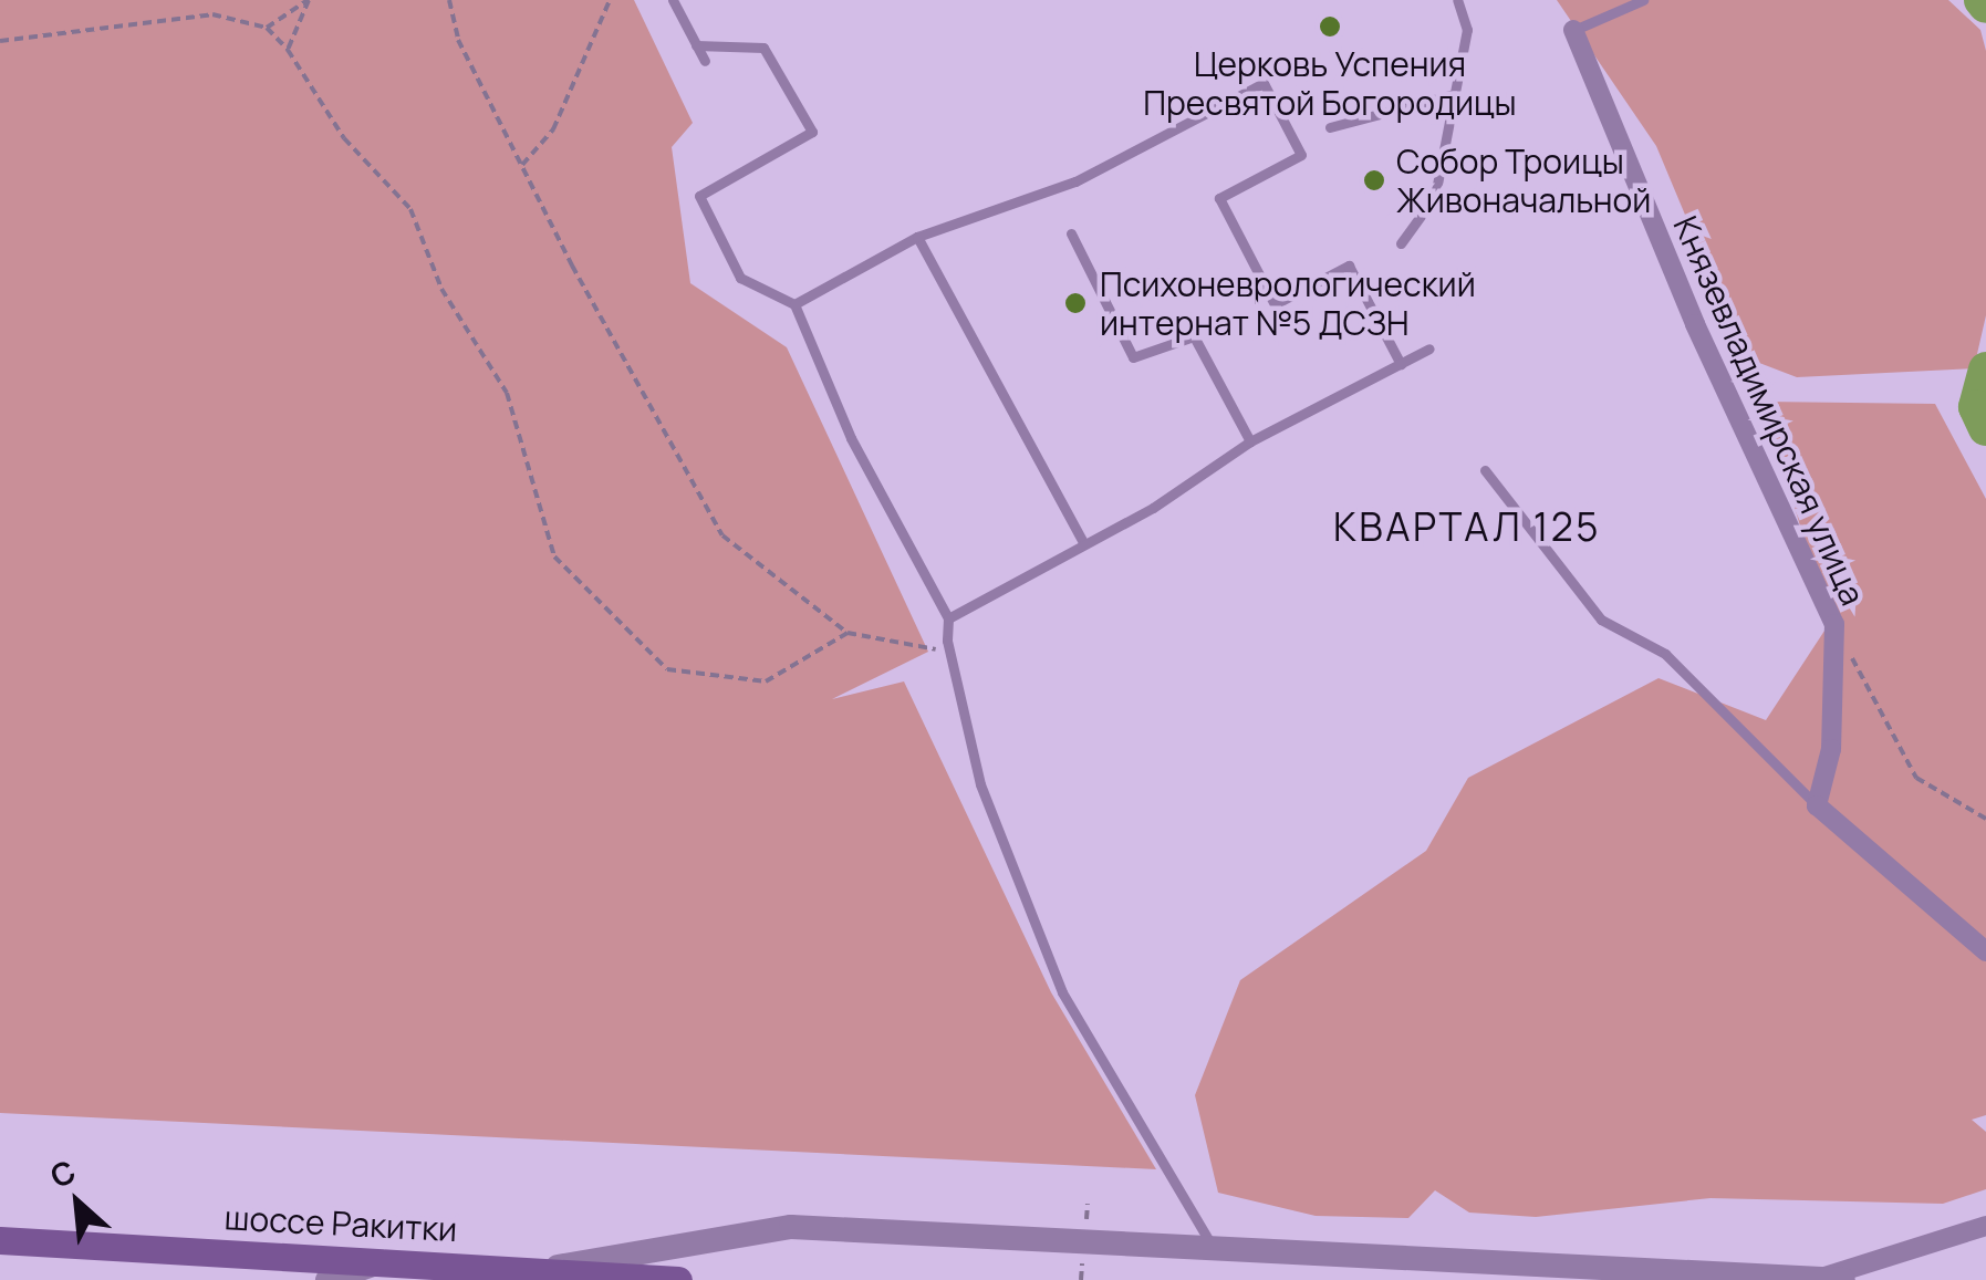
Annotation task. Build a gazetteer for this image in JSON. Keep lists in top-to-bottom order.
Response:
{
  "streets": {
    "main road": ["шоссе Ракитки"],
    "street": ["Князевладимирская улица"]
  },
  "districts": ["КВАРТАЛ 125"],
  "places": ["Церковь Успения Пресвятой Богородицы", "Собор Троицы Живоначальной", "Психоневрологический интернат №5 ДСЗН"],
  "north": "top left"
}
